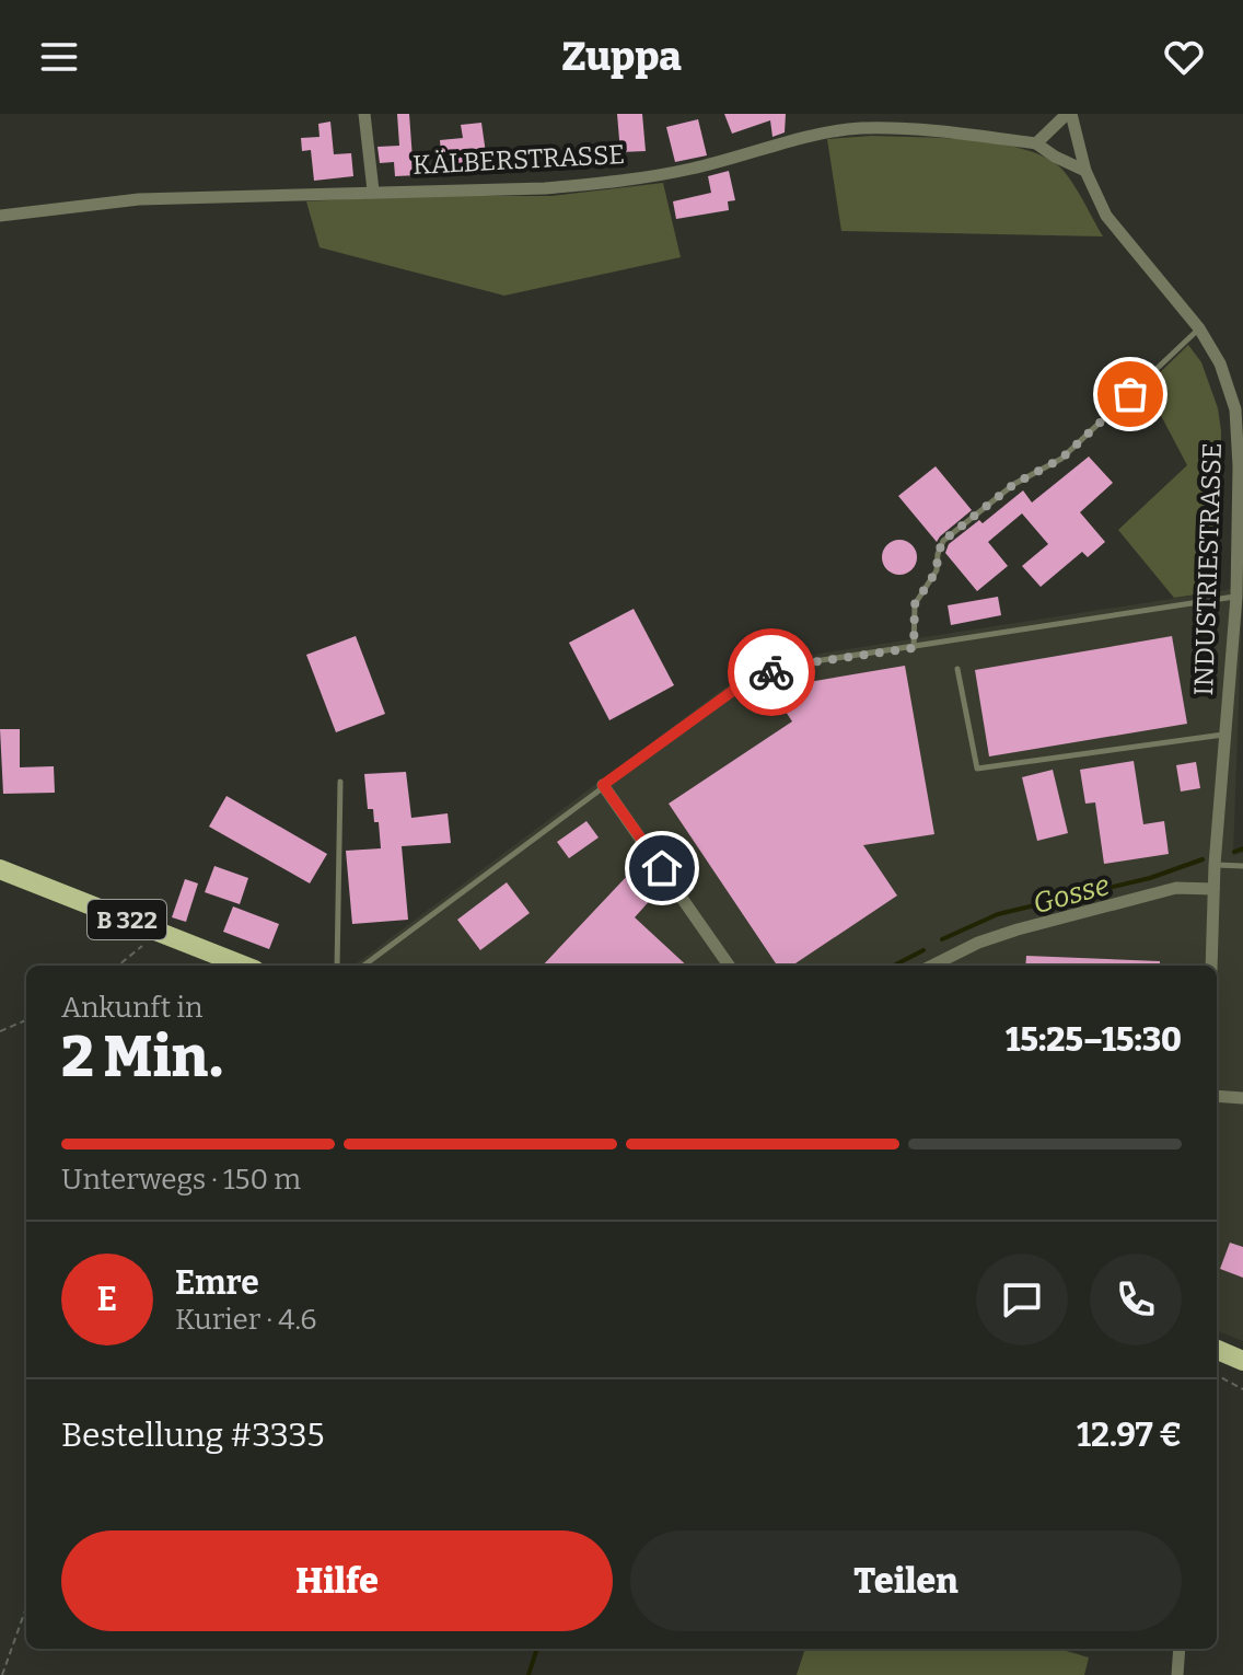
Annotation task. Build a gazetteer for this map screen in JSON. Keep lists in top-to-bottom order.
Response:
{
  "streets": {
    "main road": ["B 322"],
    "street": ["KÄLBERSTRASSE", "INDUSTRIESTRASSE"]
  },
  "crossings": [
    ["KÄLBERSTRASSE", "INDUSTRIESTRASSE"]
  ],
  "water": ["Gosse"],
  "page": {
    "header": "Zuppa",
    "heading": ["2 Min.", "Ankunft in", "15:25–15:30"],
    "panel": [
      "Emre",
      "Kurier · 4.6",
      "Bestellung #3335",
      "12.97 €"
    ],
    "bar": "Unterwegs · 150 m",
    "round": "E",
    "buttons": ["Hilfe", "Teilen"]
  }
}
